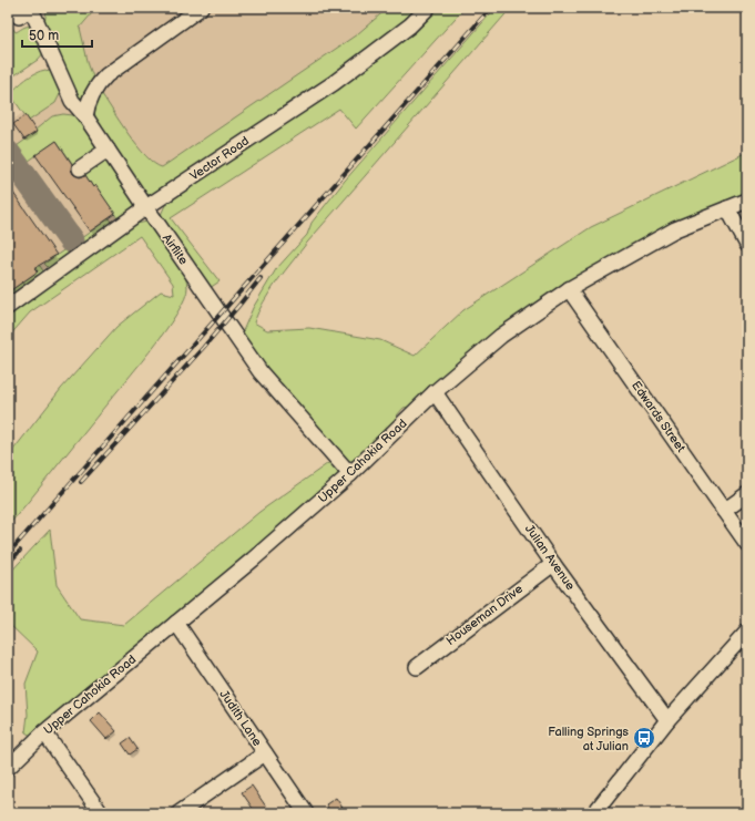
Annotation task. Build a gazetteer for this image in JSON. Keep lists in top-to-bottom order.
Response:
{
  "streets": {
    "street": [
      "Vector Road",
      "Airflite",
      "Edwards Street",
      "Upper Cahokia Road",
      "Julian Avenue",
      "Houseman Drive",
      "Judith Lane"
    ]
  },
  "crossings": [
    ["Vector Road", "Airflite"],
    ["Airflite", "Upper Cahokia Road"],
    ["Edwards Street", "Upper Cahokia Road"],
    ["Upper Cahokia Road", "Julian Avenue"],
    ["Upper Cahokia Road", "Judith Lane"],
    ["Julian Avenue", "Houseman Drive"]
  ],
  "places": {
    "bus stop": ["Falling Springs at Julian"]
  },
  "scale_bar": "50 m"
}
